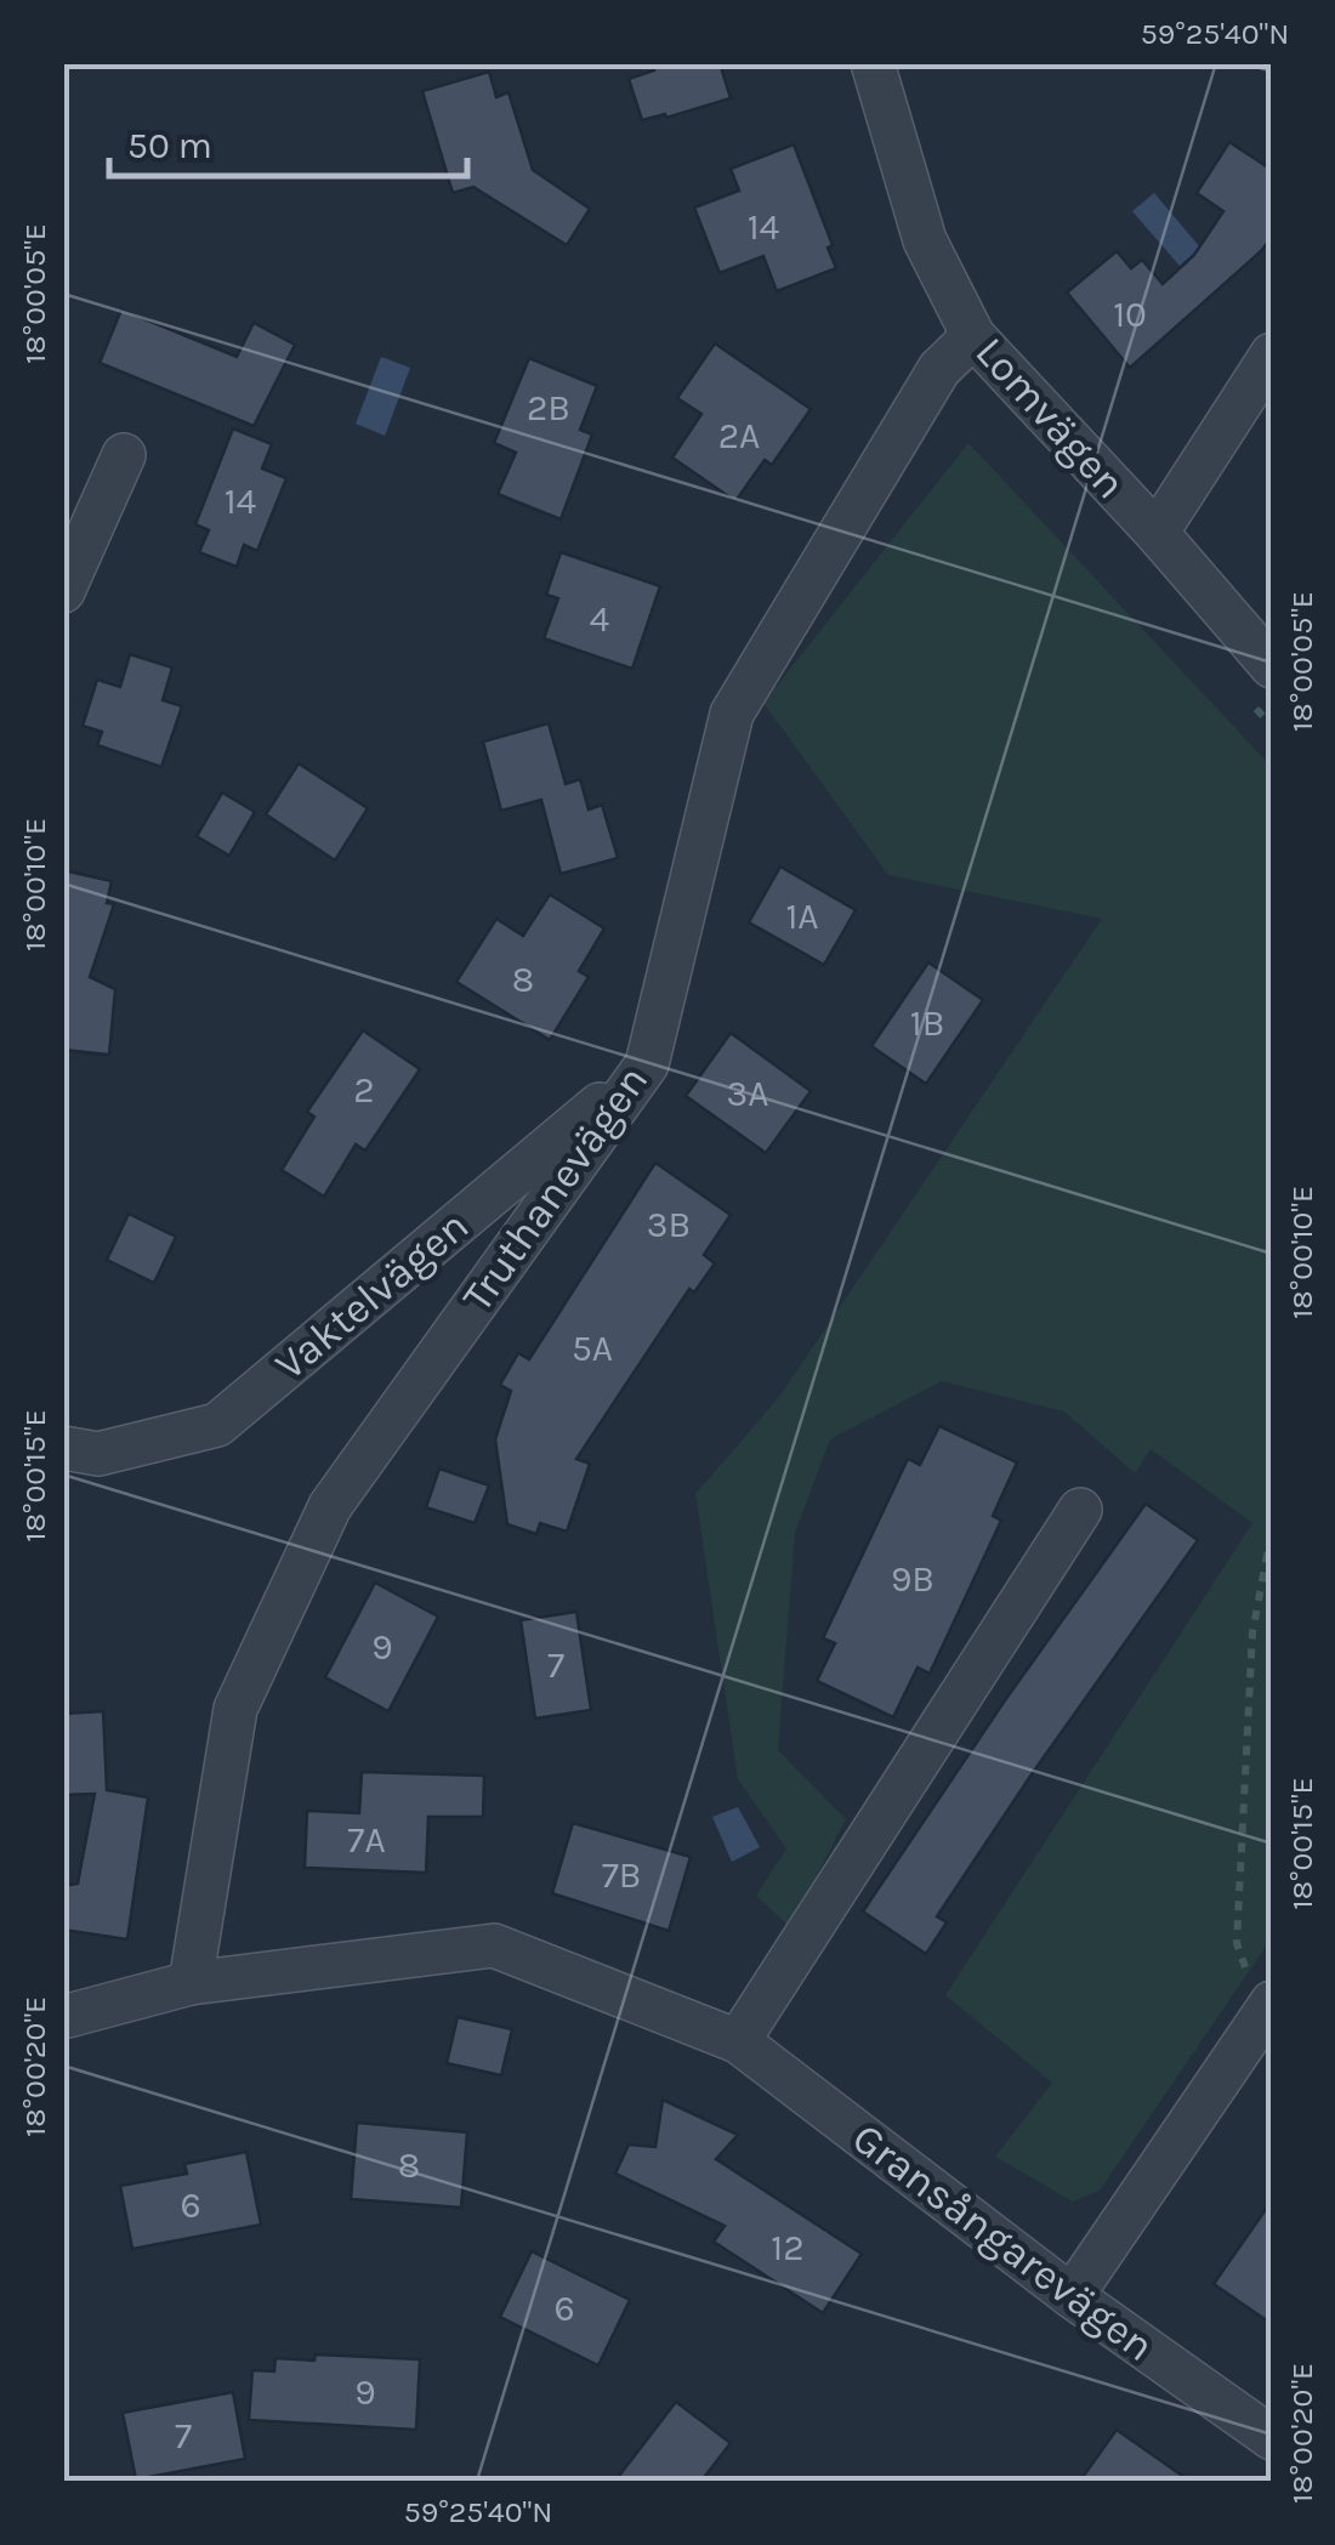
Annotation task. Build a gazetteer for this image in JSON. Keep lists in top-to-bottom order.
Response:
{
  "streets": {
    "street": [
      "Lomvägen",
      "Truthanevägen",
      "Vaktelvägen",
      "Gransångarevägen"
    ]
  },
  "crossings": [
    ["Lomvägen", "Truthanevägen"],
    ["Truthanevägen", "Vaktelvägen"],
    ["Truthanevägen", "Gransångarevägen"]
  ],
  "house_numbers": [
    "14",
    "10",
    "2B",
    "2A",
    "14",
    "4",
    "1A",
    "8",
    "1B",
    "2",
    "3A",
    "3B",
    "5A",
    "9B",
    "9",
    "7",
    "7A",
    "7B",
    "8",
    "6",
    "12",
    "6",
    "9",
    "7"
  ],
  "scale_bar": "50 m",
  "coordinates": [
    "59°25'40\"N",
    "18°00'05\"E",
    "18°00'10\"E",
    "18°00'15\"E",
    "18°00'20\"E"
  ]
}
